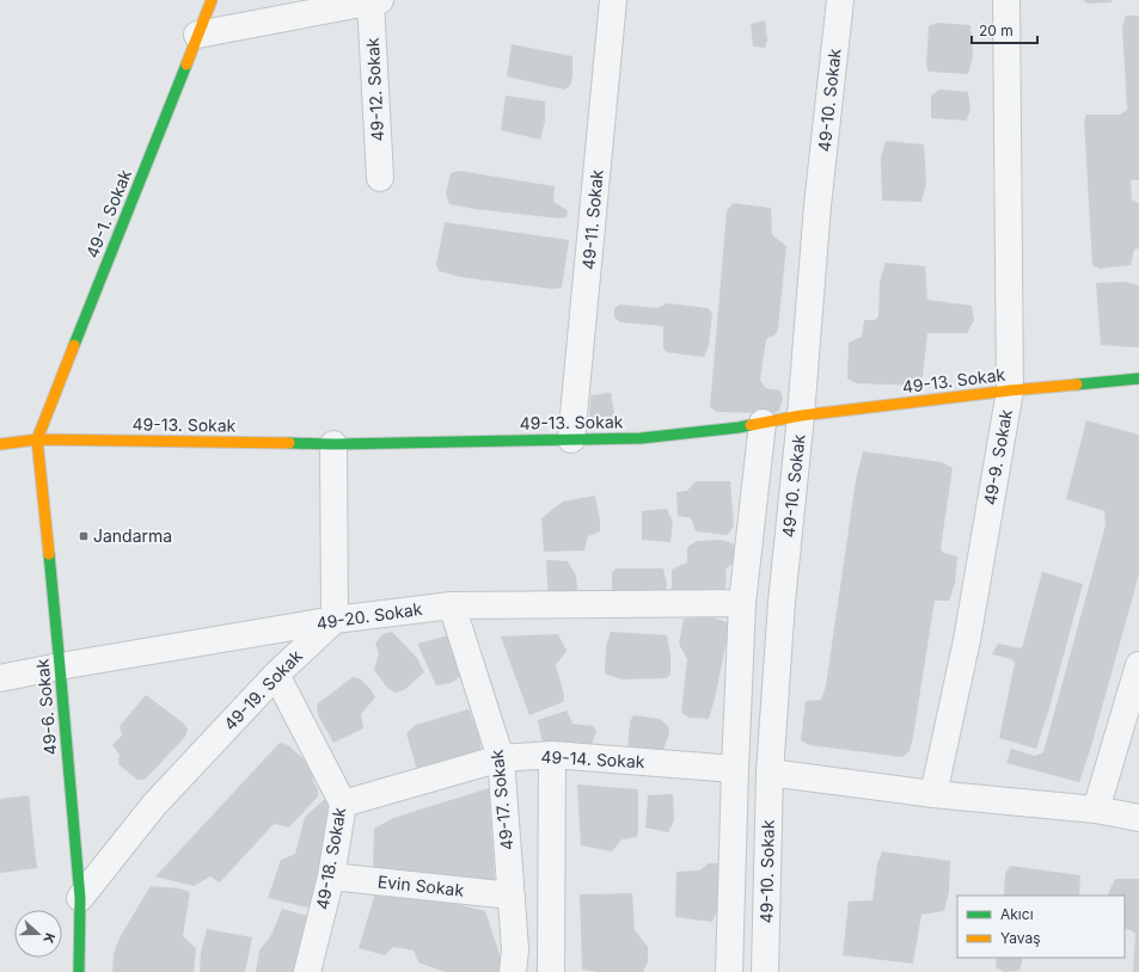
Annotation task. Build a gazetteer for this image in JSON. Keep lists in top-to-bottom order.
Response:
{
  "streets": {
    "street": [
      "49-12. Sokak",
      "49-10. Sokak",
      "49-1. Sokak",
      "49-11. Sokak",
      "49-13. Sokak",
      "49-9. Sokak",
      "49-20. Sokak",
      "49-19. Sokak",
      "49-6. Sokak",
      "49-14. Sokak",
      "49-17. Sokak",
      "49-18. Sokak",
      "Evin Sokak"
    ]
  },
  "crossings": [
    ["49-10. Sokak", "49-13. Sokak"],
    ["49-10. Sokak", "49-20. Sokak"],
    ["49-10. Sokak", "49-14. Sokak"],
    ["49-1. Sokak", "49-13. Sokak"],
    ["49-1. Sokak", "49-6. Sokak"],
    ["49-11. Sokak", "49-13. Sokak"],
    ["49-13. Sokak", "49-9. Sokak"],
    ["49-13. Sokak", "49-6. Sokak"],
    ["49-20. Sokak", "49-19. Sokak"],
    ["49-20. Sokak", "49-6. Sokak"],
    ["49-20. Sokak", "49-17. Sokak"],
    ["49-19. Sokak", "49-6. Sokak"],
    ["49-19. Sokak", "49-18. Sokak"],
    ["49-14. Sokak", "49-17. Sokak"],
    ["49-14. Sokak", "49-18. Sokak"],
    ["49-17. Sokak", "Evin Sokak"],
    ["49-18. Sokak", "Evin Sokak"]
  ],
  "places": {
    "transit": ["Jandarma"]
  },
  "legend": ["Akıcı", "Yavaş"],
  "scale_bar": "20 m",
  "north": "right"
}
